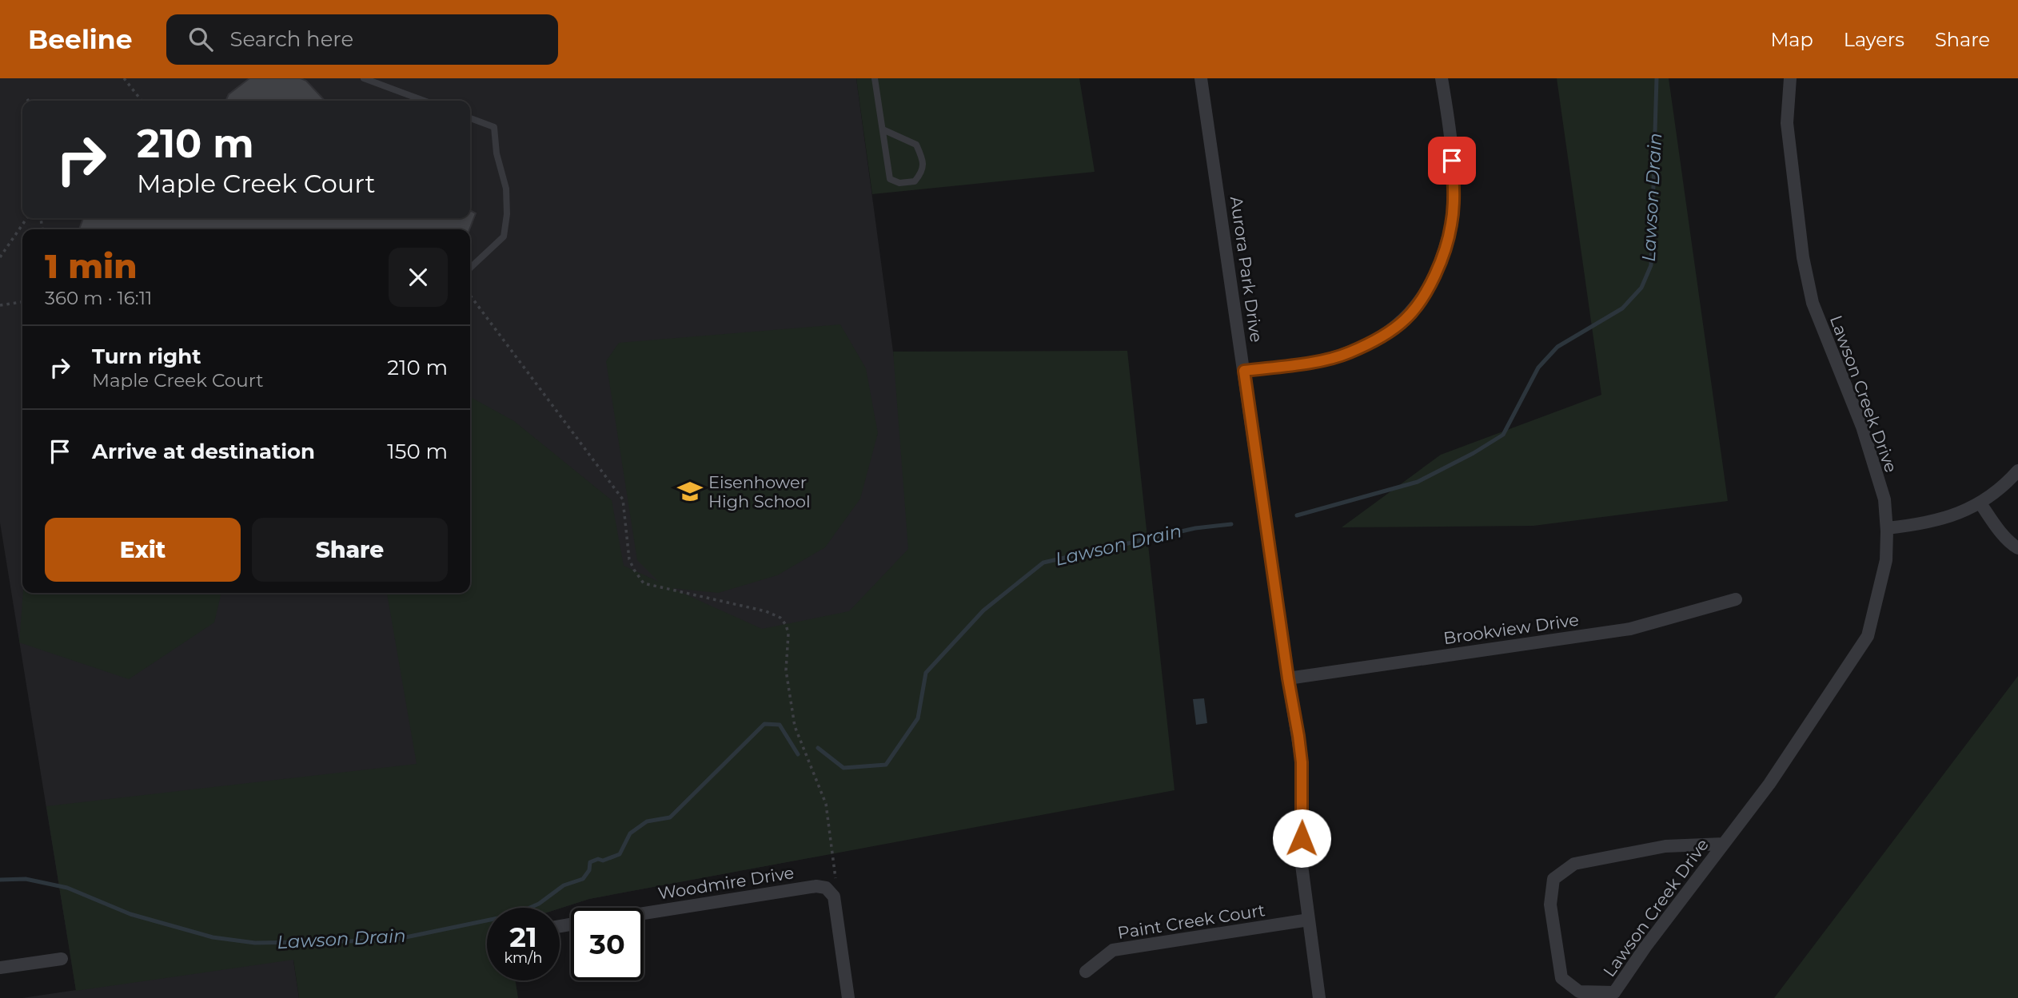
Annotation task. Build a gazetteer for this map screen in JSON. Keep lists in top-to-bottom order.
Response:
{
  "streets": {
    "street": [
      "Aurora Park Drive",
      "Lawson Creek Drive",
      "Brookview Drive",
      "Woodmire Drive",
      "Paint Creek Court"
    ]
  },
  "crossings": [
    ["Aurora Park Drive", "Brookview Drive"],
    ["Aurora Park Drive", "Paint Creek Court"]
  ],
  "water": ["Lawson Drain"],
  "places": {
    "school or university": ["Eisenhower High School"]
  },
  "page": {
    "header": "Beeline",
    "search": "Search here",
    "nav": ["Map", "Layers", "Share"],
    "turn": ["210 m", "Maple Creek Court"],
    "heading": ["1 min", "360 m · 16:11"],
    "list": [
      {
        "name": "Turn right",
        "note": "Maple Creek Court",
        "value": "210 m"
      },
      {
        "name": "Arrive at destination",
        "value": "150 m"
      }
    ],
    "buttons": ["Exit", "Share"],
    "speed": "21 km/h",
    "limit": "30"
  }
}
